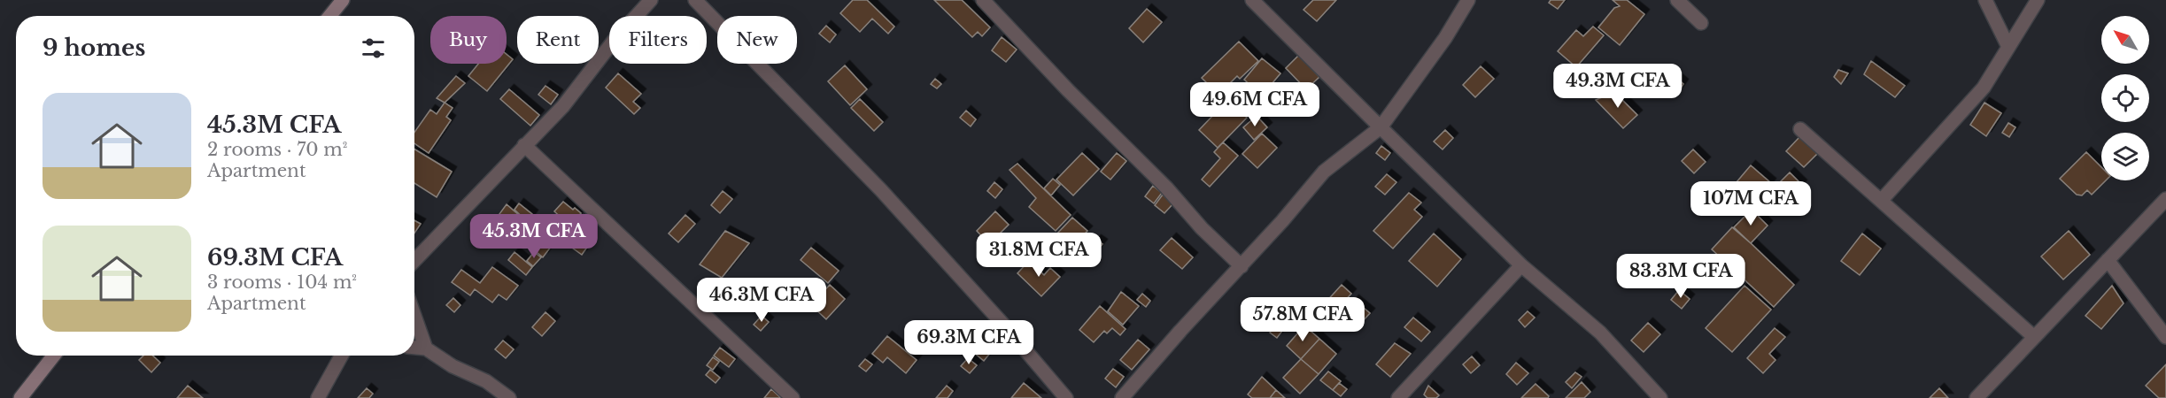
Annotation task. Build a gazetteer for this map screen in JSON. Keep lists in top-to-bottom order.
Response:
{
  "north": "top left",
  "page": {
    "chip": [
      "Buy",
      "Rent",
      "Filters",
      "New"
    ],
    "heading": "9 homes",
    "price": [
      "49.3M CFA",
      "49.6M CFA",
      "107M CFA",
      "45.3M CFA",
      "31.8M CFA",
      "83.3M CFA",
      "46.3M CFA",
      "57.8M CFA",
      "69.3M CFA"
    ],
    "list": [
      {
        "name": "45.3M CFA",
        "note": "2 rooms · 70 m² · Apartment"
      },
      {
        "name": "69.3M CFA",
        "note": "3 rooms · 104 m² · Apartment"
      }
    ]
  }
}
